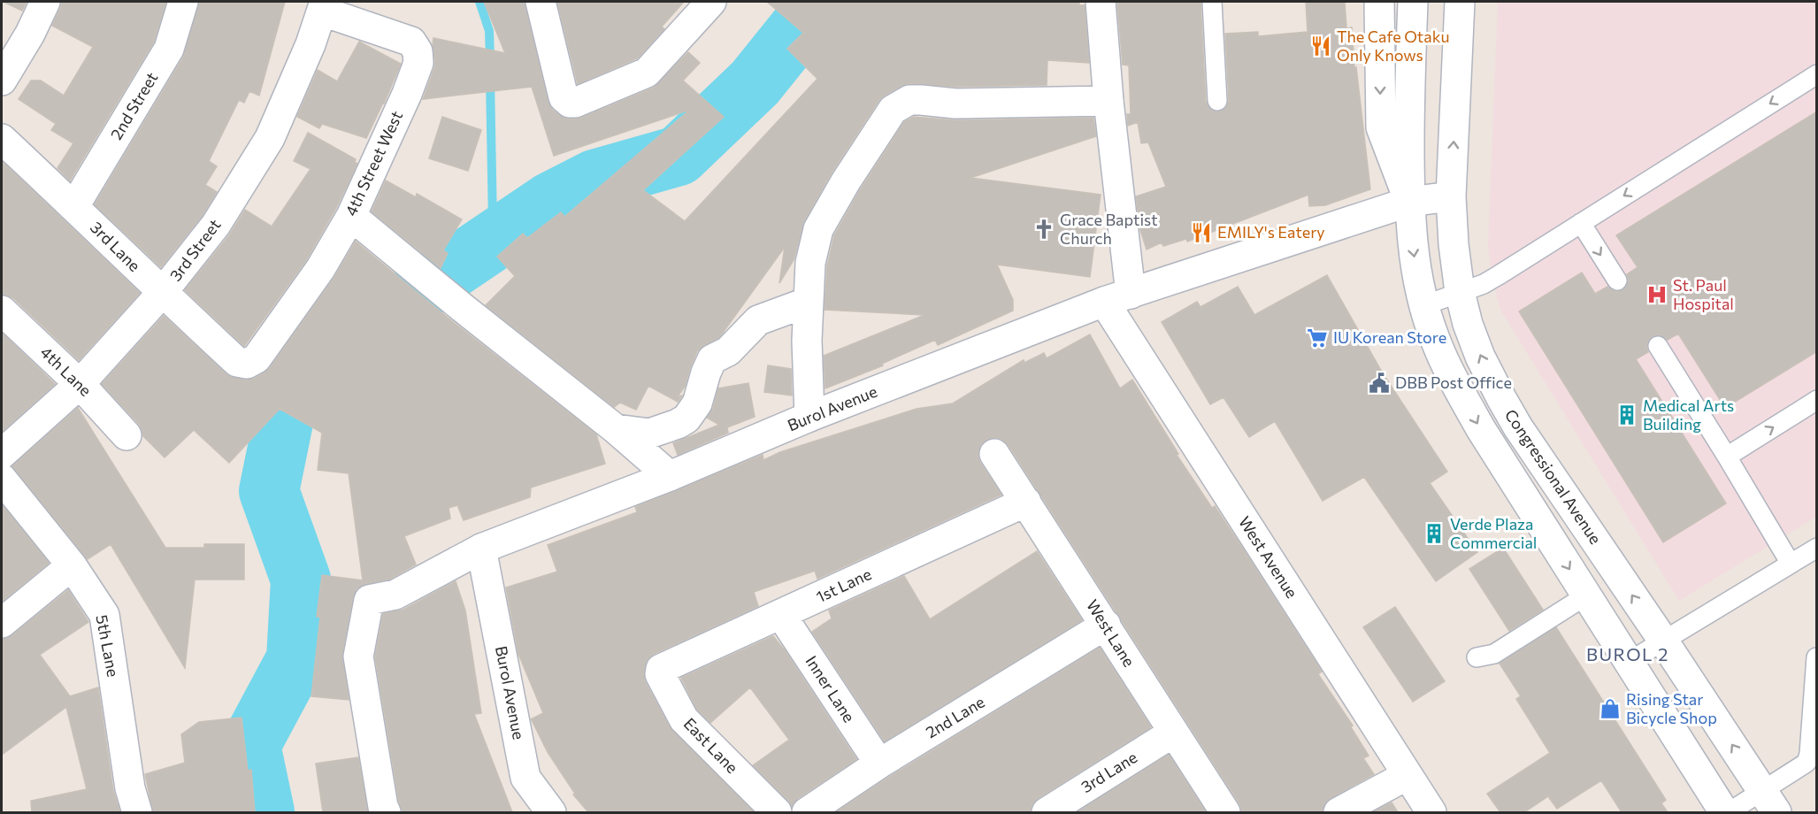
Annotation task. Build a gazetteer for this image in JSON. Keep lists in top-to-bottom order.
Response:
{
  "streets": {
    "street": [
      "2nd Street",
      "4th Street West",
      "3rd Lane",
      "3rd Street",
      "4th Lane",
      "Burol Avenue",
      "Congressional Avenue",
      "West Avenue",
      "1st Lane",
      "West Lane",
      "5th Lane",
      "Inner Lane",
      "2nd Lane",
      "East Lane"
    ]
  },
  "crossings": [
    ["2nd Street", "3rd Lane"],
    ["4th Street West", "3rd Lane"],
    ["4th Street West", "3rd Street"],
    ["3rd Lane", "3rd Street"],
    ["3rd Lane", "West Lane"],
    ["3rd Street", "4th Lane"],
    ["Burol Avenue", "Congressional Avenue"],
    ["Burol Avenue", "West Avenue"],
    ["1st Lane", "West Lane"],
    ["1st Lane", "Inner Lane"],
    ["1st Lane", "East Lane"],
    ["West Lane", "2nd Lane"],
    ["Inner Lane", "2nd Lane"]
  ],
  "districts": ["BUROL 2"],
  "places": {
    "restaurant": ["The Cafe Otaku Only Knows", "EMILY's Eatery"],
    "church": ["Grace Baptist Church"],
    "hospital": ["St. Paul Hospital"],
    "supermarket": ["IU Korean Store"],
    "public building": ["DBB Post Office"],
    "building": ["Medical Arts Building", "Verde Plaza Commercial"],
    "shop": ["Rising Star Bicycle Shop"]
  }
}
